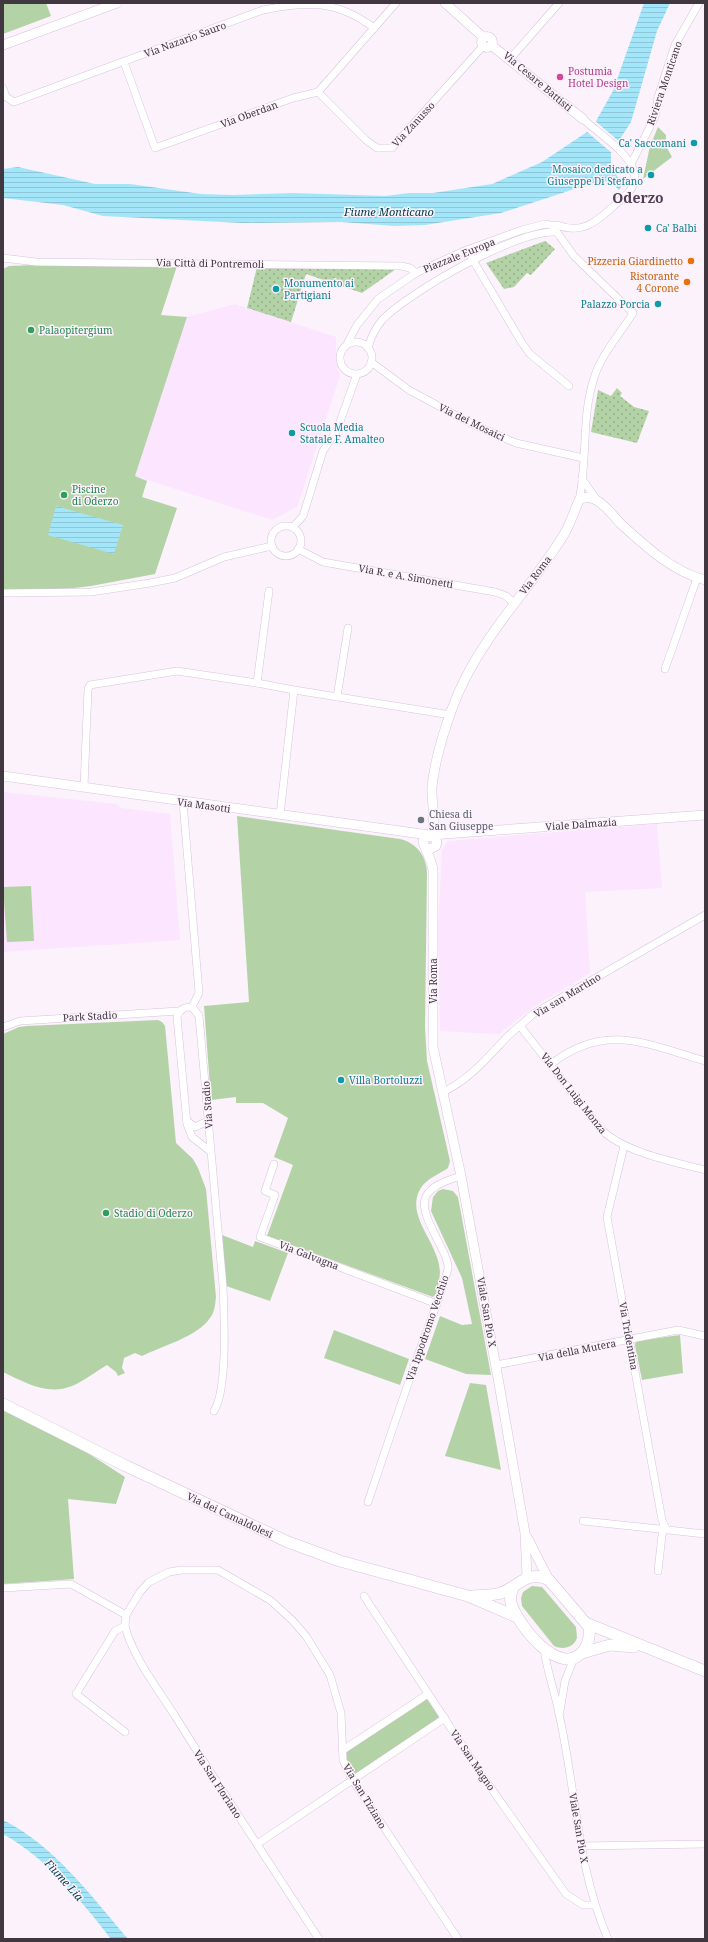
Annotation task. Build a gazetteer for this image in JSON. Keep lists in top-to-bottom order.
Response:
{
  "streets": {
    "main road": ["Via dei Camaldolesi"],
    "street": [
      "Via Nazario Sauro",
      "Via Cesare Battisti",
      "Riviera Monticano",
      "Via Oberdan",
      "Via Zanusso",
      "Piazzale Europa",
      "Via Città di Pontremoli",
      "Via dei Mosaici",
      "Via Roma",
      "Via R. e A. Simonetti",
      "Via Masotti",
      "Viale Dalmazia",
      "Via san Martino",
      "Park Stadio",
      "Via Don Luigi Monza",
      "Via Stadio",
      "Via Galvagna",
      "Viale San Pio X",
      "Via Ippodromo Vecchio",
      "Via Tridentina",
      "Via della Mutera",
      "Via San Magno",
      "Via San Floriano",
      "Via San Tiziano"
    ]
  },
  "crossings": [
    ["Via Nazario Sauro", "Via Oberdan"],
    ["Via Cesare Battisti", "Via Zanusso"],
    ["Via Oberdan", "Via Zanusso"],
    ["Piazzale Europa", "Via Città di Pontremoli"],
    ["Piazzale Europa", "Via dei Mosaici"],
    ["Piazzale Europa", "Via Roma"],
    ["Via dei Mosaici", "Via Roma"],
    ["Via Roma", "Via R. e A. Simonetti"],
    ["Via Roma", "Via Masotti"],
    ["Via Roma", "Viale Dalmazia"],
    ["Via Roma", "Via san Martino"],
    ["Via Roma", "Viale San Pio X"],
    ["Via Masotti", "Viale Dalmazia"],
    ["Via san Martino", "Via Don Luigi Monza"],
    ["Via san Martino", "Viale San Pio X"],
    ["Park Stadio", "Via Stadio"],
    ["Via Don Luigi Monza", "Via Tridentina"],
    ["Via Galvagna", "Via Ippodromo Vecchio"],
    ["Viale San Pio X", "Via Ippodromo Vecchio"],
    ["Viale San Pio X", "Via della Mutera"],
    ["Viale San Pio X", "Via San Magno"],
    ["Via Tridentina", "Via della Mutera"],
    ["Via San Floriano", "Via San Tiziano"]
  ],
  "districts": ["Oderzo"],
  "water": ["Fiume Monticano", "Fiume Lia"],
  "places": [
    "Postumia Hotel Design",
    "Ca' Saccomani",
    "Mosaico dedicato a Giuseppe Di Stefano",
    "Ca' Balbi",
    "Pizzeria Giardinetto",
    "Ristorante 4 Corone",
    "Monumento ai Partigiani",
    "Palazzo Porcia",
    "Palaopitergium",
    "Scuola Media Statale F. Amalteo",
    "Piscine di Oderzo",
    "Chiesa di San Giuseppe",
    "Villa Bortoluzzi",
    "Stadio di Oderzo"
  ]
}
